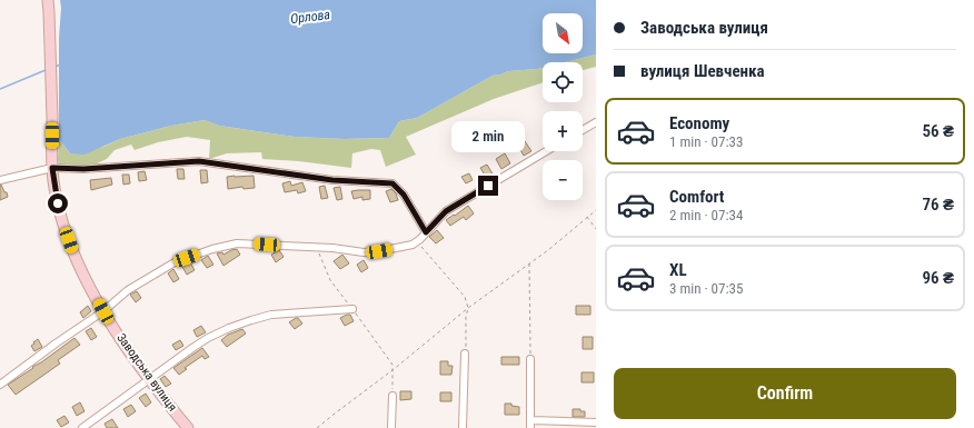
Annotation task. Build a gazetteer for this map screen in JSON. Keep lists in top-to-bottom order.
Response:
{
  "streets": {
    "street": ["Заводська вулиця"]
  },
  "water": ["Орлова"],
  "north": "bottom right",
  "page": {
    "banner": ["Заводська вулиця", "вулиця Шевченка"],
    "map_buttons": ["+", "−"],
    "list": [
      {
        "name": "Economy",
        "note": "1 min · 07:33",
        "value": "56 ₴"
      },
      {
        "name": "Comfort",
        "note": "2 min · 07:34",
        "value": "76 ₴"
      },
      {
        "name": "XL",
        "note": "3 min · 07:35",
        "value": "96 ₴"
      }
    ],
    "bubble": "2 min",
    "buttons": "Confirm"
  }
}
